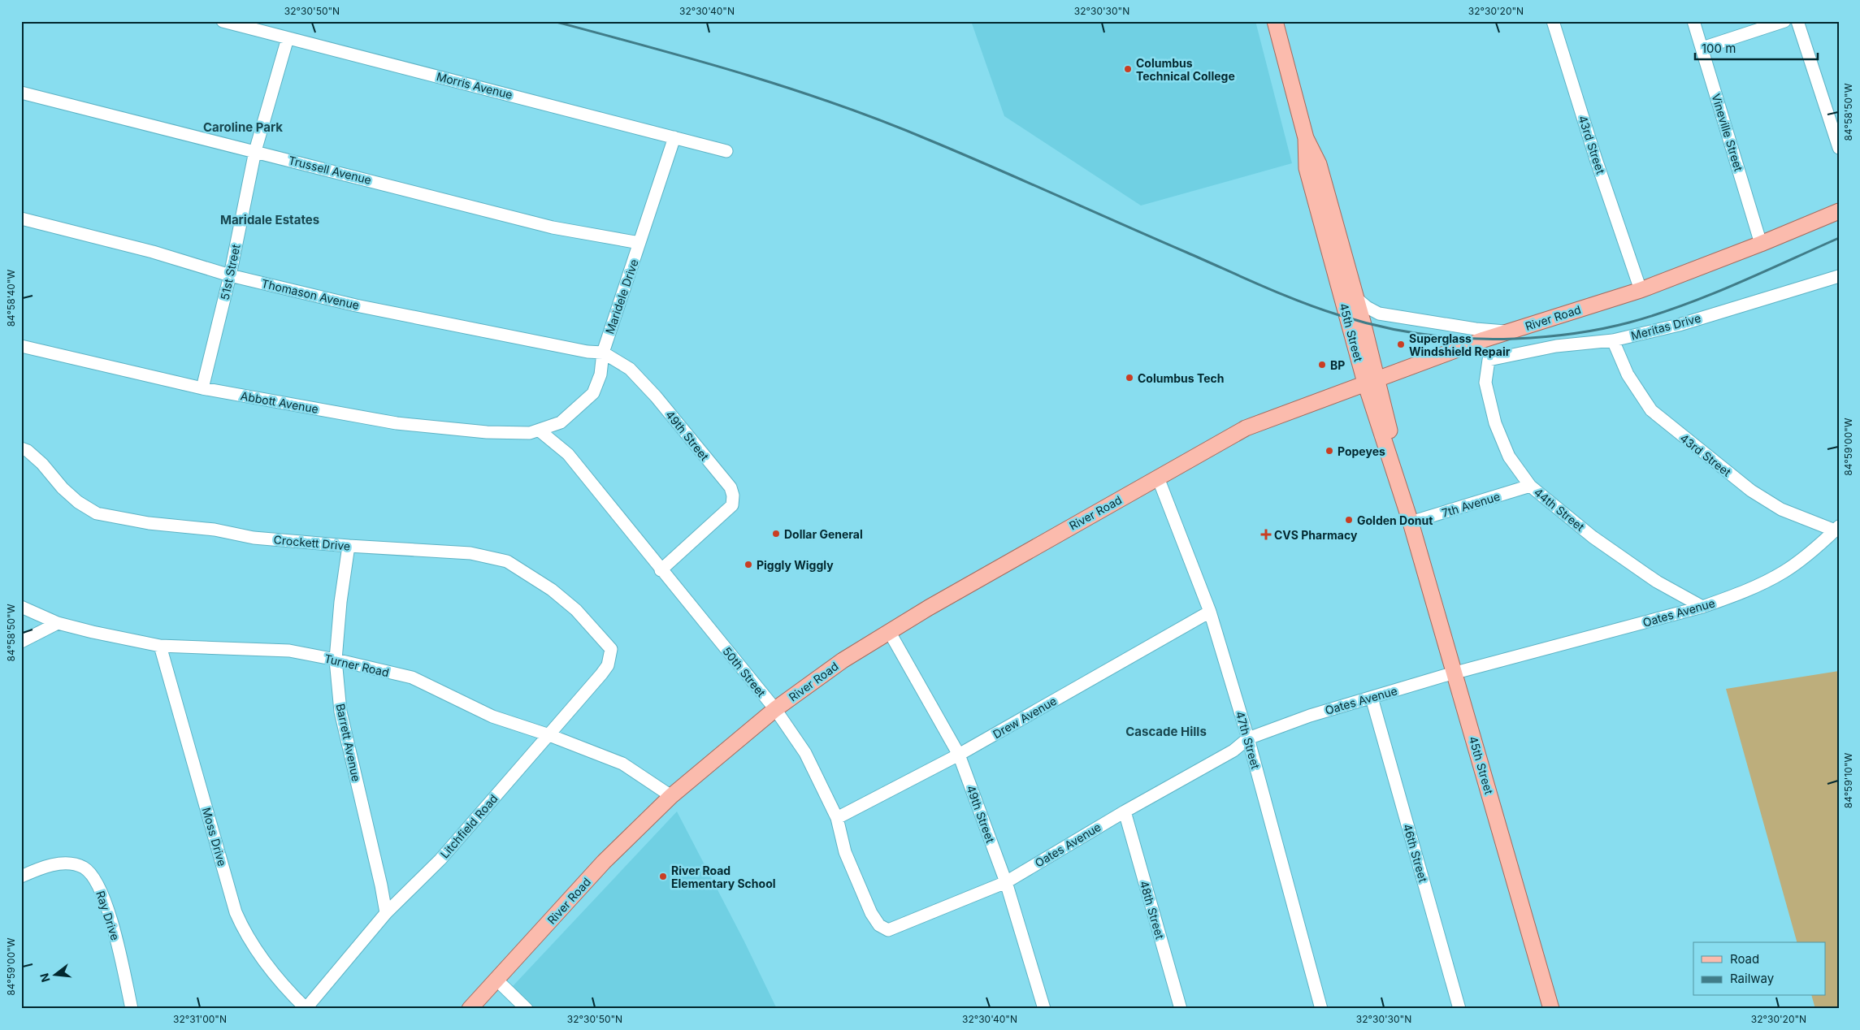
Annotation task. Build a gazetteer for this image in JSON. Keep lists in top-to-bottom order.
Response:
{
  "streets": {
    "main road": ["River Road", "45th Street"],
    "street": [
      "Morris Avenue",
      "Vineville Street",
      "43rd Street",
      "Trussell Avenue",
      "51st Street",
      "Thomason Avenue",
      "Maridele Drive",
      "Meritas Drive",
      "Abbott Avenue",
      "49th Street",
      "7th Avenue",
      "44th Street",
      "Crockett Drive",
      "Oates Avenue",
      "Turner Road",
      "50th Street",
      "Drew Avenue",
      "47th Street",
      "Barrett Avenue",
      "Litchfield Road",
      "Moss Drive",
      "46th Street",
      "48th Street",
      "Ray Drive"
    ]
  },
  "crossings": [
    ["Morris Avenue", "51st Street"],
    ["Morris Avenue", "Maridele Drive"],
    ["Vineville Street", "River Road"],
    ["43rd Street", "River Road"],
    ["43rd Street", "Meritas Drive"],
    ["43rd Street", "Oates Avenue"],
    ["Trussell Avenue", "51st Street"],
    ["Trussell Avenue", "Maridele Drive"],
    ["51st Street", "Thomason Avenue"],
    ["51st Street", "Abbott Avenue"],
    ["Thomason Avenue", "Maridele Drive"],
    ["Thomason Avenue", "49th Street"],
    ["Maridele Drive", "Abbott Avenue"],
    ["Maridele Drive", "49th Street"],
    ["Maridele Drive", "50th Street"],
    ["River Road", "45th Street"],
    ["River Road", "49th Street"],
    ["River Road", "Turner Road"],
    ["River Road", "50th Street"],
    ["River Road", "47th Street"],
    ["Meritas Drive", "44th Street"],
    ["45th Street", "7th Avenue"],
    ["45th Street", "Oates Avenue"],
    ["Abbott Avenue", "50th Street"],
    ["49th Street", "Oates Avenue"],
    ["49th Street", "50th Street"],
    ["49th Street", "Drew Avenue"],
    ["7th Avenue", "44th Street"],
    ["44th Street", "Oates Avenue"],
    ["Crockett Drive", "Barrett Avenue"],
    ["Crockett Drive", "Litchfield Road"],
    ["Oates Avenue", "50th Street"],
    ["Oates Avenue", "47th Street"],
    ["Oates Avenue", "46th Street"],
    ["Oates Avenue", "48th Street"],
    ["Turner Road", "Barrett Avenue"],
    ["Turner Road", "Litchfield Road"],
    ["Turner Road", "Moss Drive"],
    ["50th Street", "Drew Avenue"],
    ["Drew Avenue", "47th Street"],
    ["Barrett Avenue", "Litchfield Road"],
    ["Litchfield Road", "Moss Drive"]
  ],
  "districts": ["Caroline Park", "Maridale Estates", "Cascade Hills"],
  "places": {
    "other": [
      "Columbus Technical College",
      "Superglass Windshield Repair",
      "BP",
      "Columbus Tech",
      "Popeyes",
      "Golden Donut",
      "Dollar General",
      "Piggly Wiggly",
      "River Road Elementary School"
    ],
    "health": ["CVS Pharmacy"]
  },
  "legend": ["Road", "Railway"],
  "scale_bar": "100 m",
  "north": "left",
  "coordinates": [
    "32°30'50\"N",
    "32°30'40\"N",
    "32°30'30\"N",
    "32°30'20\"N",
    "84°58'50\"W",
    "84°58'40\"W",
    "84°59'00\"W",
    "84°59'10\"W",
    "32°31'00\"N"
  ]
}
